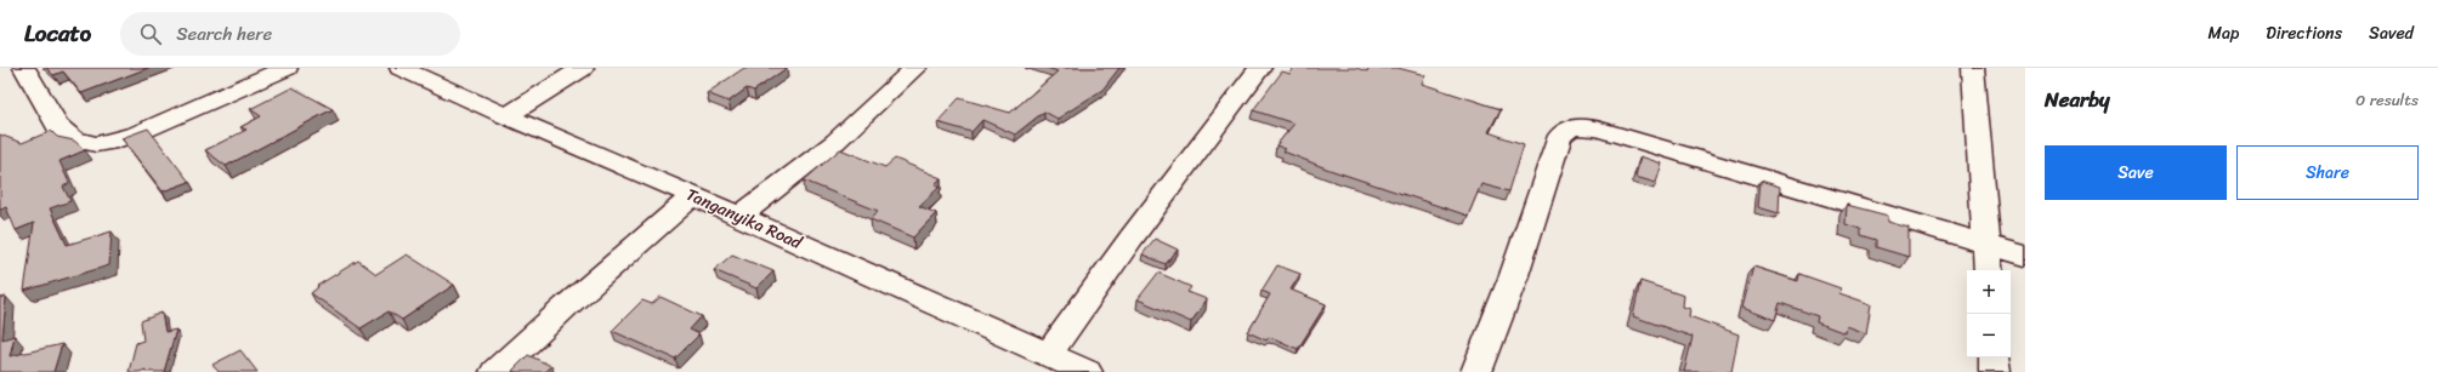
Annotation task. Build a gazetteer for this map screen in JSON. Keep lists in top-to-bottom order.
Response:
{
  "streets": {
    "street": ["Tanganyika Road"]
  },
  "page": {
    "header": "Locato",
    "search": "Search here",
    "nav": ["Map", "Directions", "Saved"],
    "heading": ["Nearby", "0 results"],
    "buttons": ["Save", "Share"],
    "map_buttons": ["+", "−"]
  }
}
